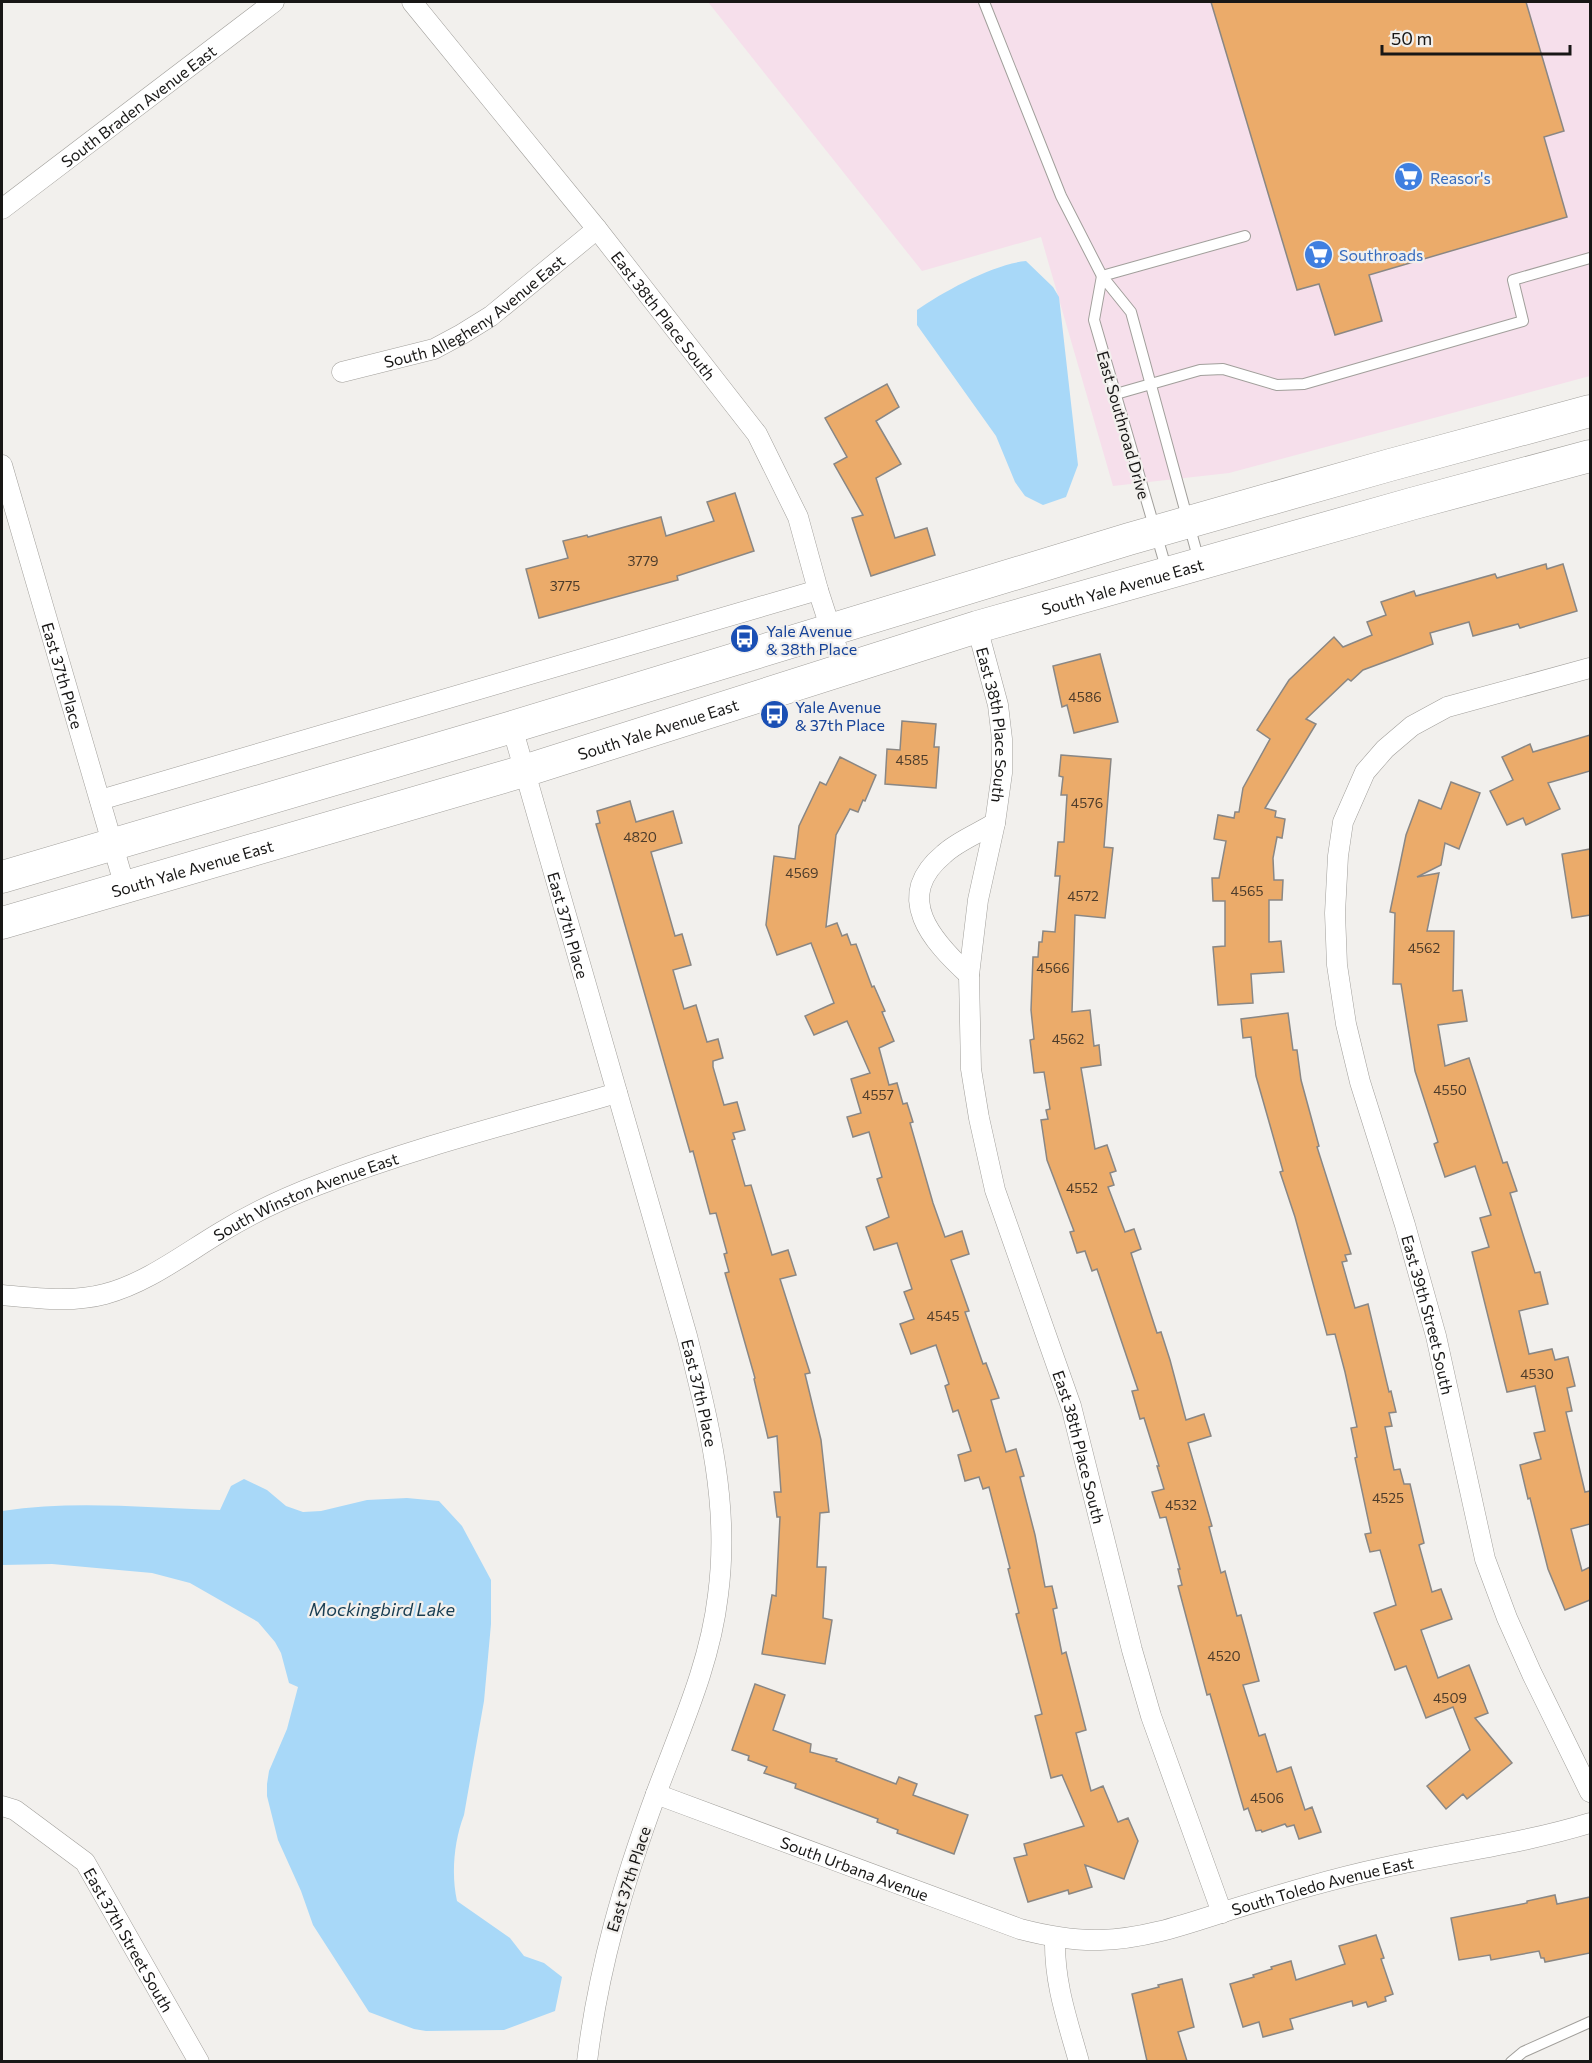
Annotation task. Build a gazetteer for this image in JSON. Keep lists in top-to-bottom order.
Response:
{
  "streets": {
    "main road": ["South Yale Avenue East"],
    "street": [
      "South Braden Avenue East",
      "South Allegheny Avenue East",
      "East 38th Place South",
      "East 37th Place",
      "South Winston Avenue East",
      "East 39th Street South",
      "South Urbana Avenue",
      "South Toledo Avenue East",
      "East 37th Street South"
    ],
    "lane": ["East Southroad Drive"]
  },
  "crossings": [
    ["South Allegheny Avenue East", "East 38th Place South"],
    ["East 38th Place South", "South Yale Avenue East"],
    ["East 38th Place South", "South Toledo Avenue East"],
    ["East Southroad Drive", "South Yale Avenue East"],
    ["South Yale Avenue East", "East 37th Place"],
    ["East 37th Place", "South Winston Avenue East"],
    ["East 37th Place", "South Urbana Avenue"],
    ["South Urbana Avenue", "South Toledo Avenue East"]
  ],
  "water": ["Mockingbird Lake"],
  "places": {
    "supermarket": ["Reasor's", "Southroads"],
    "bus stop": ["Yale Avenue & 38th Place", "Yale Avenue & 37th Place"]
  },
  "house_numbers": [
    "3779",
    "3775",
    "4586",
    "4585",
    "4576",
    "4820",
    "4569",
    "4565",
    "4572",
    "4562",
    "4566",
    "4562",
    "4550",
    "4557",
    "4552",
    "4545",
    "4530",
    "4525",
    "4532",
    "4520",
    "4509",
    "4506"
  ],
  "scale_bar": "50 m"
}
